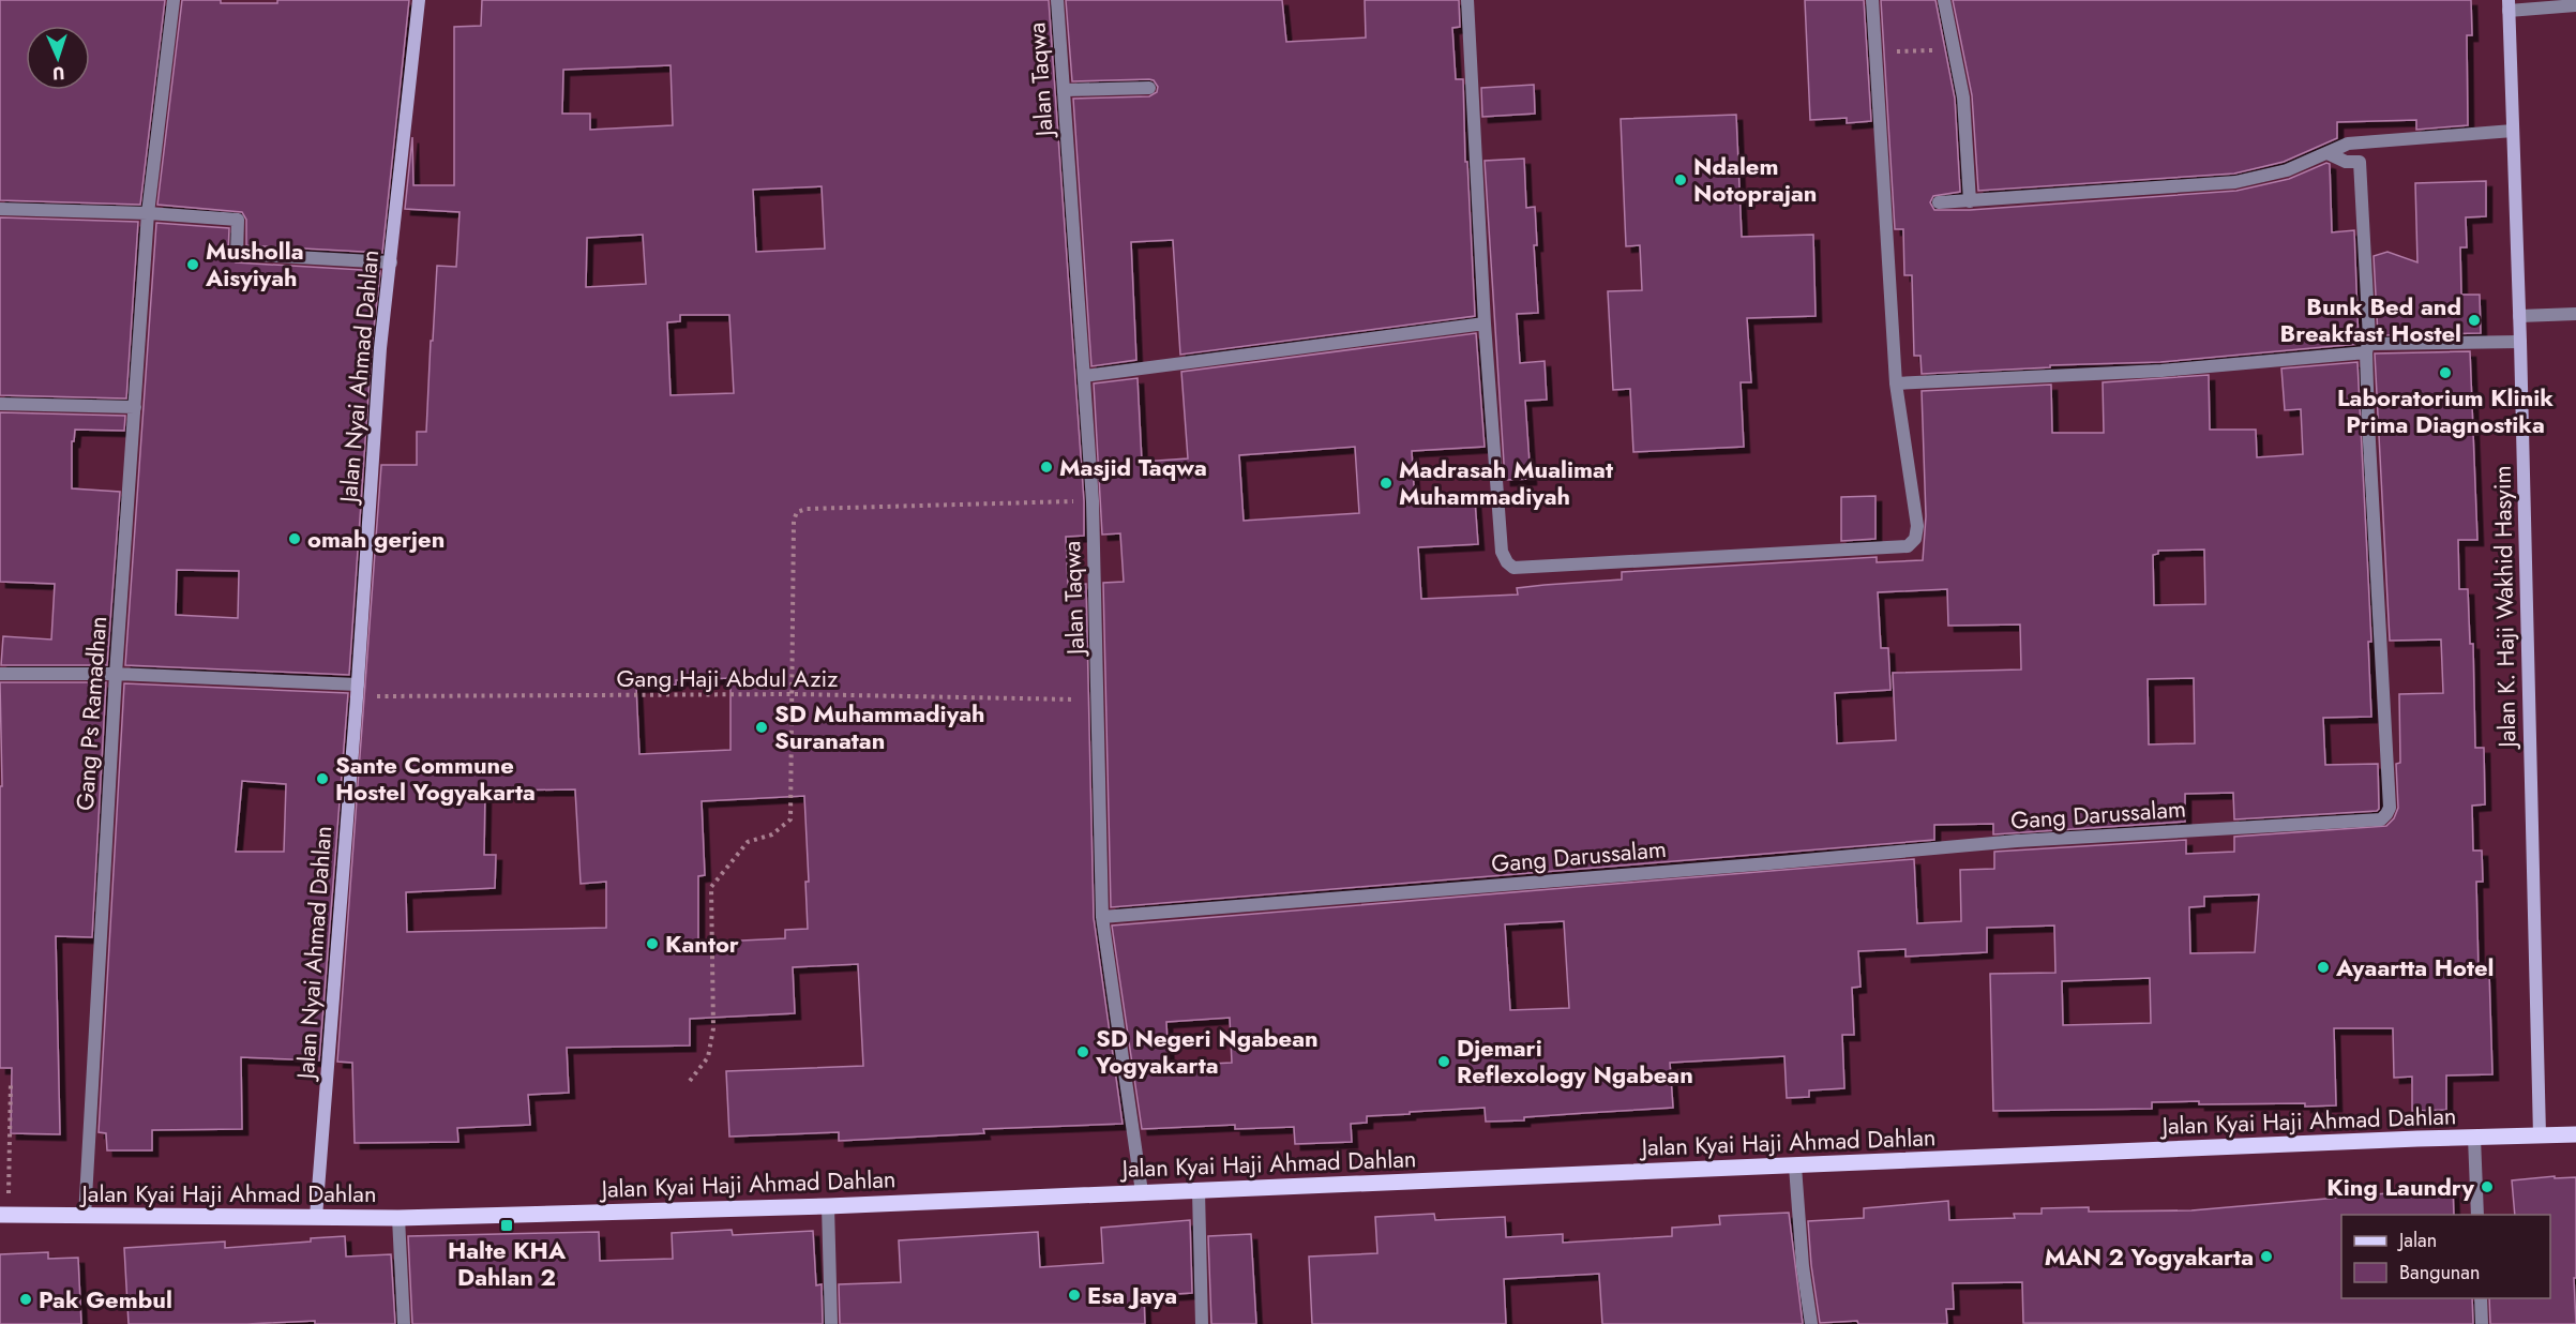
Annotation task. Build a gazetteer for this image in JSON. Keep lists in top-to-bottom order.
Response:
{
  "streets": {
    "main road": ["Jalan Kyai Haji Ahmad Dahlan"],
    "street": [
      "Jalan Taqwa",
      "Jalan Nyai Ahmad Dahlan",
      "Jalan K. Haji Wakhid Hasyim",
      "Gang Ps Ramadhan",
      "Gang Darussalam"
    ],
    "path": ["Gang Haji Abdul Aziz"]
  },
  "crossings": [
    ["Jalan Taqwa", "Gang Haji Abdul Aziz"],
    ["Jalan Taqwa", "Gang Darussalam"],
    ["Jalan Taqwa", "Jalan Kyai Haji Ahmad Dahlan"],
    ["Jalan Nyai Ahmad Dahlan", "Gang Haji Abdul Aziz"],
    ["Jalan Nyai Ahmad Dahlan", "Jalan Kyai Haji Ahmad Dahlan"],
    ["Jalan K. Haji Wakhid Hasyim", "Jalan Kyai Haji Ahmad Dahlan"],
    ["Gang Ps Ramadhan", "Jalan Kyai Haji Ahmad Dahlan"]
  ],
  "places": {
    "other": [
      "Ndalem Notoprajan",
      "Musholla Aisyiyah",
      "Bunk Bed and Breakfast Hostel",
      "Laboratorium Klinik Prima Diagnostika",
      "Masjid Taqwa",
      "Madrasah Mualimat Muhammadiyah",
      "omah gerjen",
      "SD Muhammadiyah Suranatan",
      "Sante Commune Hostel Yogyakarta",
      "Kantor",
      "Ayaartta Hotel",
      "SD Negeri Ngabean Yogyakarta",
      "Djemari Reflexology Ngabean",
      "King Laundry",
      "MAN 2 Yogyakarta",
      "Esa Jaya",
      "Pak Gembul"
    ],
    "transit": ["Halte KHA Dahlan 2"]
  },
  "legend": ["Jalan", "Bangunan"],
  "north": "bottom"
}
